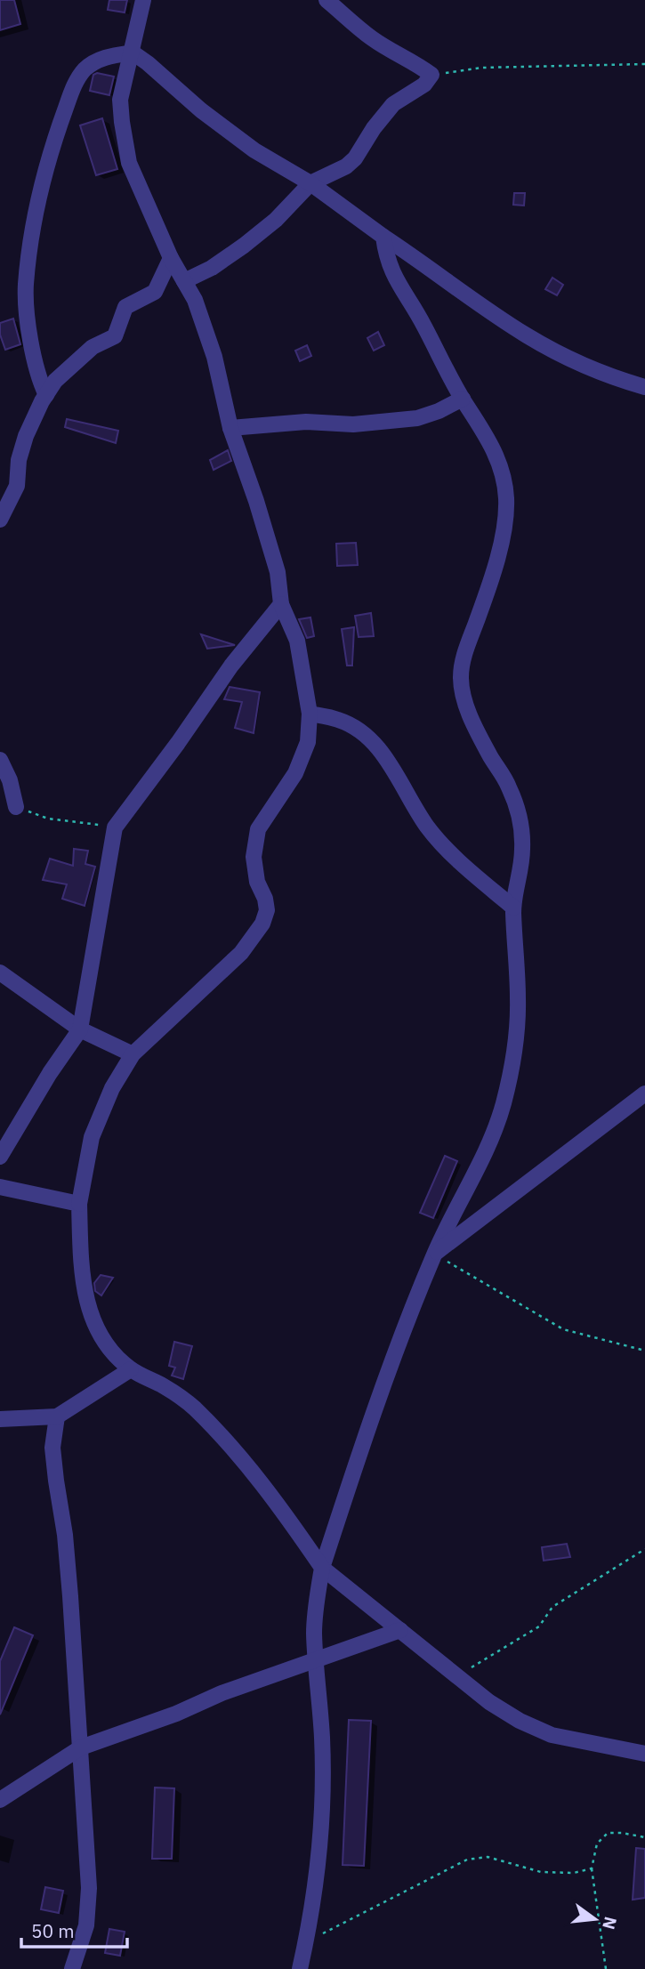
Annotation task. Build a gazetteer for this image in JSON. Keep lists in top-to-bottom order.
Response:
{
  "scale_bar": "50 m",
  "north": "right"
}
